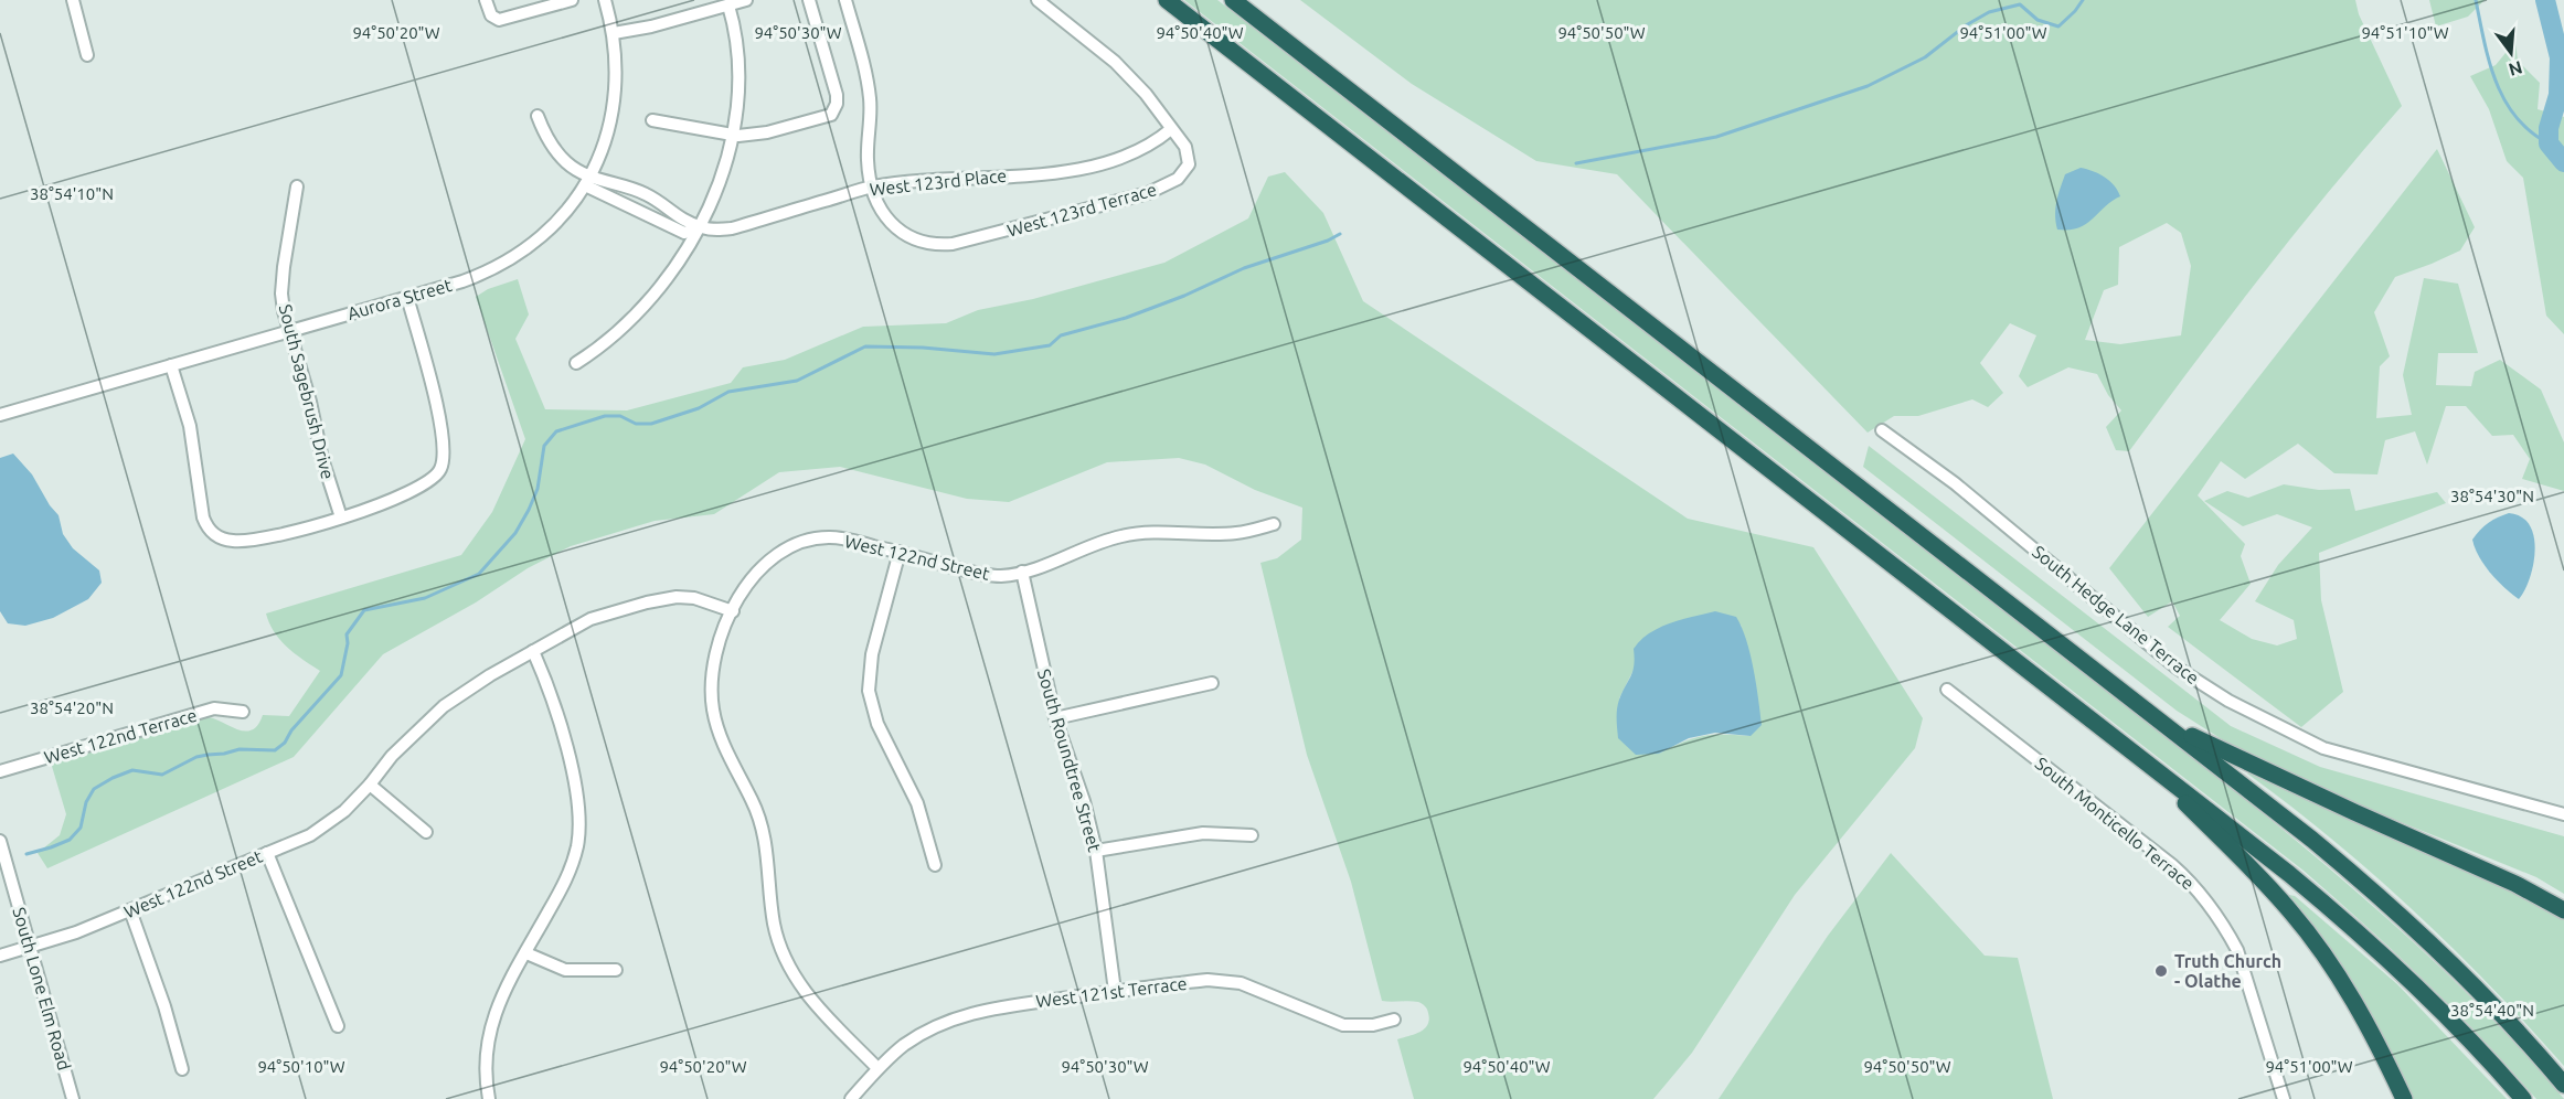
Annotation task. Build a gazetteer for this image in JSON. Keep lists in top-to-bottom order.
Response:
{
  "streets": {
    "street": [
      "West 123rd Place",
      "West 123rd Terrace",
      "Aurora Street",
      "South Sagebrush Drive",
      "West 122nd Street",
      "South Hedge Lane Terrace",
      "West 122nd Terrace",
      "South Roundtree Street",
      "South Monticello Terrace",
      "South Lone Elm Road",
      "West 121st Terrace"
    ]
  },
  "crossings": [
    ["West 123rd Place", "West 123rd Terrace"],
    ["West 123rd Place", "Aurora Street"],
    ["Aurora Street", "South Sagebrush Drive"],
    ["West 122nd Street", "South Roundtree Street"],
    ["West 122nd Street", "South Lone Elm Road"],
    ["South Roundtree Street", "West 121st Terrace"]
  ],
  "places": ["Truth Church - Olathe"],
  "north": "bottom",
  "coordinates": [
    "94°50'20\"W",
    "94°50'30\"W",
    "94°50'40\"W",
    "94°50'50\"W",
    "94°51'00\"W",
    "94°51'10\"W",
    "38°54'10\"N",
    "38°54'30\"N",
    "38°54'20\"N",
    "38°54'40\"N",
    "94°50'10\"W"
  ]
}
